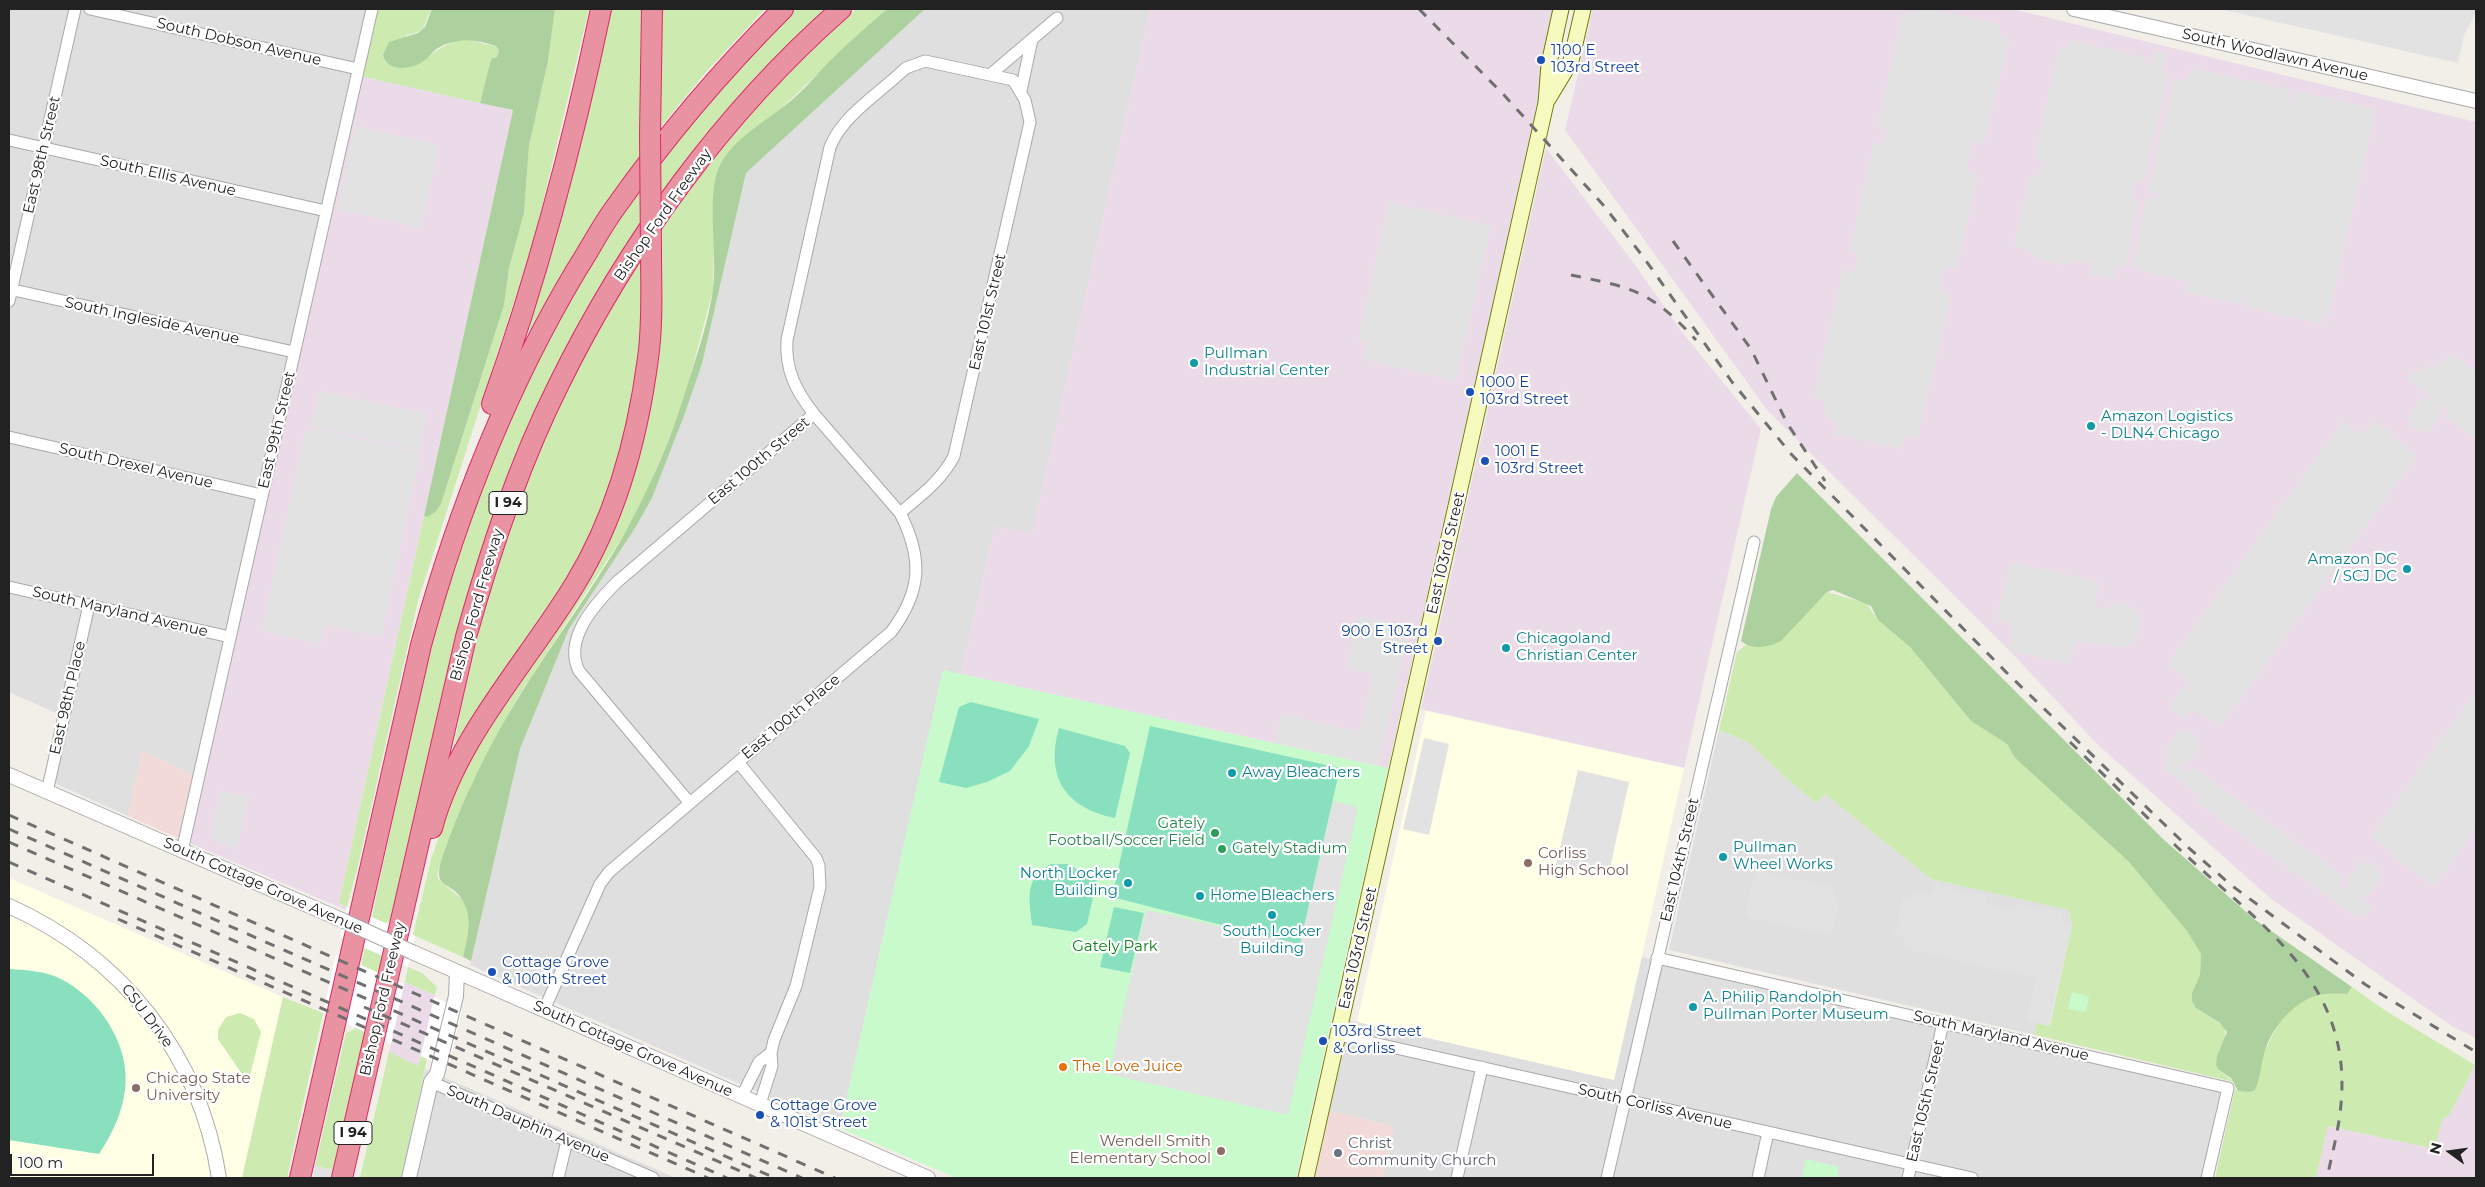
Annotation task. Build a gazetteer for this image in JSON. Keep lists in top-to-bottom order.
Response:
{
  "streets": {
    "highway": ["Bishop Ford Freeway", "I 94"],
    "main road": ["East 103rd Street"],
    "street": [
      "South Dobson Avenue",
      "South Woodlawn Avenue",
      "East 98th Street",
      "South Ellis Avenue",
      "East 101st Street",
      "South Ingleside Avenue",
      "East 99th Street",
      "East 100th Street",
      "South Drexel Avenue",
      "South Maryland Avenue",
      "East 98th Place",
      "East 100th Place",
      "East 104th Street",
      "South Cottage Grove Avenue",
      "CSU Drive",
      "East 105th Street",
      "South Corliss Avenue",
      "South Dauphin Avenue"
    ]
  },
  "crossings": [
    ["South Dobson Avenue", "East 99th Street"],
    ["East 98th Street", "South Ellis Avenue"],
    ["East 98th Street", "South Ingleside Avenue"],
    ["South Ellis Avenue", "East 99th Street"],
    ["East 101st Street", "East 100th Place"],
    ["South Ingleside Avenue", "East 99th Street"],
    ["East 99th Street", "South Drexel Avenue"],
    ["East 99th Street", "South Maryland Avenue"],
    ["East 99th Street", "South Cottage Grove Avenue"],
    ["East 100th Street", "East 100th Place"],
    ["East 103rd Street", "South Corliss Avenue"],
    ["South Maryland Avenue", "East 98th Place"],
    ["South Maryland Avenue", "East 104th Street"],
    ["South Maryland Avenue", "East 105th Street"],
    ["East 98th Place", "South Cottage Grove Avenue"],
    ["East 100th Place", "South Cottage Grove Avenue"],
    ["East 104th Street", "South Corliss Avenue"],
    ["East 105th Street", "South Corliss Avenue"]
  ],
  "parks": ["Gately Park"],
  "places": [
    "1100 E 103rd Street",
    "Pullman Industrial Center",
    "1000 E 103rd Street",
    "Amazon Logistics - DLN4 Chicago",
    "1001 E 103rd Street",
    "Amazon DC / SCJ DC",
    "900 E 103rd Street",
    "Chicagoland Christian Center",
    "Away Bleachers",
    "Gately Football/Soccer Field",
    "Gately Stadium",
    "Pullman Wheel Works",
    "Corliss High School",
    "North Locker Building",
    "Home Bleachers",
    "South Locker Building",
    "Cottage Grove & 100th Street",
    "A. Philip Randolph Pullman Porter Museum",
    "103rd Street & Corliss",
    "The Love Juice",
    "Chicago State University",
    "Cottage Grove & 101st Street",
    "Wendell Smith Elementary School",
    "Christ Community Church"
  ],
  "scale_bar": "100 m",
  "north": "left"
}
